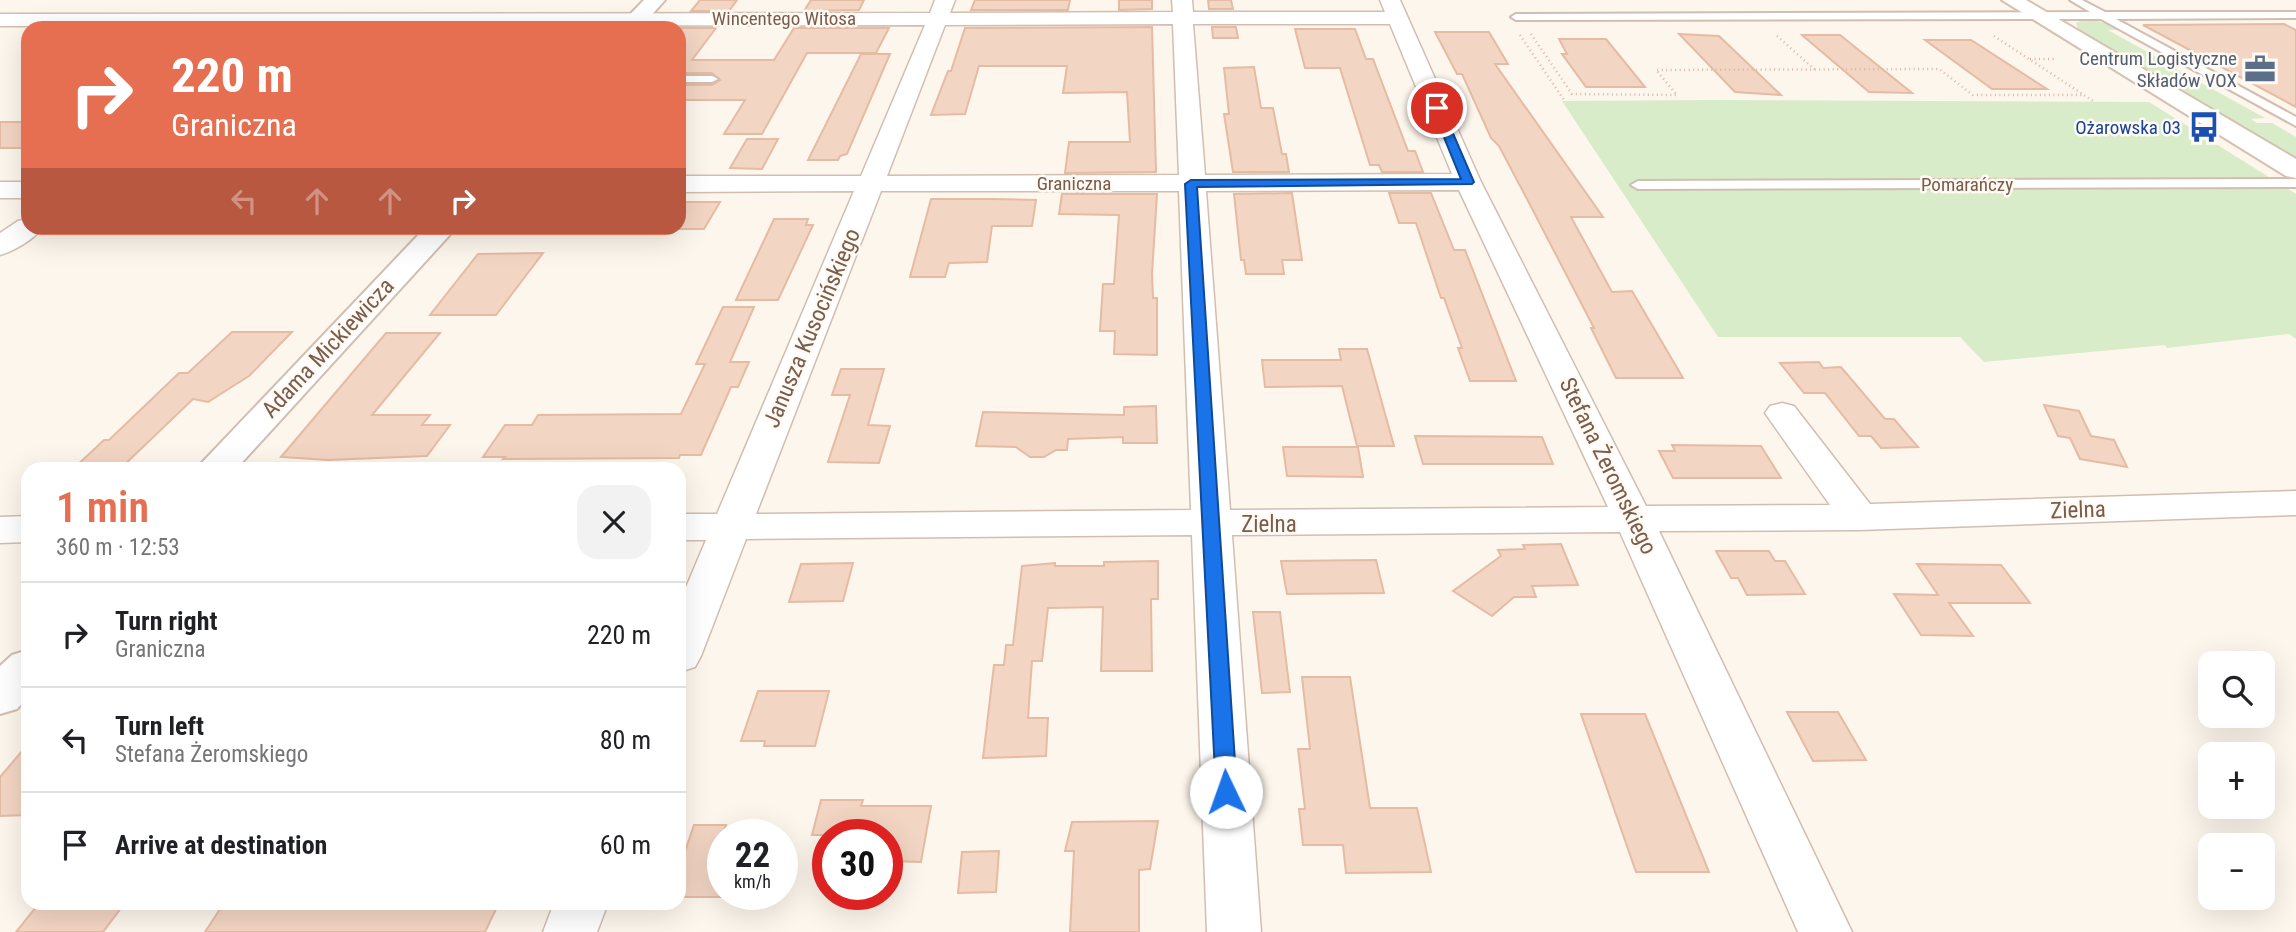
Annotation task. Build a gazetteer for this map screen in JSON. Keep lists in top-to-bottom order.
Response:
{
  "streets": {
    "main road": ["Adama Mickiewicza"],
    "street": [
      "Wincentego Witosa",
      "Graniczna",
      "Janusza Kusocińskiego",
      "Stefana Żeromskiego",
      "Zielna"
    ],
    "lane": ["Pomarańczy"]
  },
  "crossings": [
    ["Wincentego Witosa", "Janusza Kusocińskiego"],
    ["Wincentego Witosa", "Stefana Żeromskiego"],
    ["Graniczna", "Janusza Kusocińskiego"],
    ["Graniczna", "Stefana Żeromskiego"],
    ["Janusza Kusocińskiego", "Zielna"],
    ["Stefana Żeromskiego", "Zielna"]
  ],
  "places": {
    "office": ["Centrum Logistyczne Składów VOX"],
    "bus stop": ["Ożarowska 03"]
  },
  "page": {
    "turn": ["220 m", "Graniczna"],
    "heading": ["1 min", "360 m · 12:53"],
    "list": [
      {
        "name": "Turn right",
        "note": "Graniczna",
        "value": "220 m"
      },
      {
        "name": "Turn left",
        "note": "Stefana Żeromskiego",
        "value": "80 m"
      },
      {
        "name": "Arrive at destination",
        "value": "60 m"
      }
    ],
    "map_buttons": ["+", "−"],
    "speed": "22 km/h",
    "limit": "30"
  }
}
